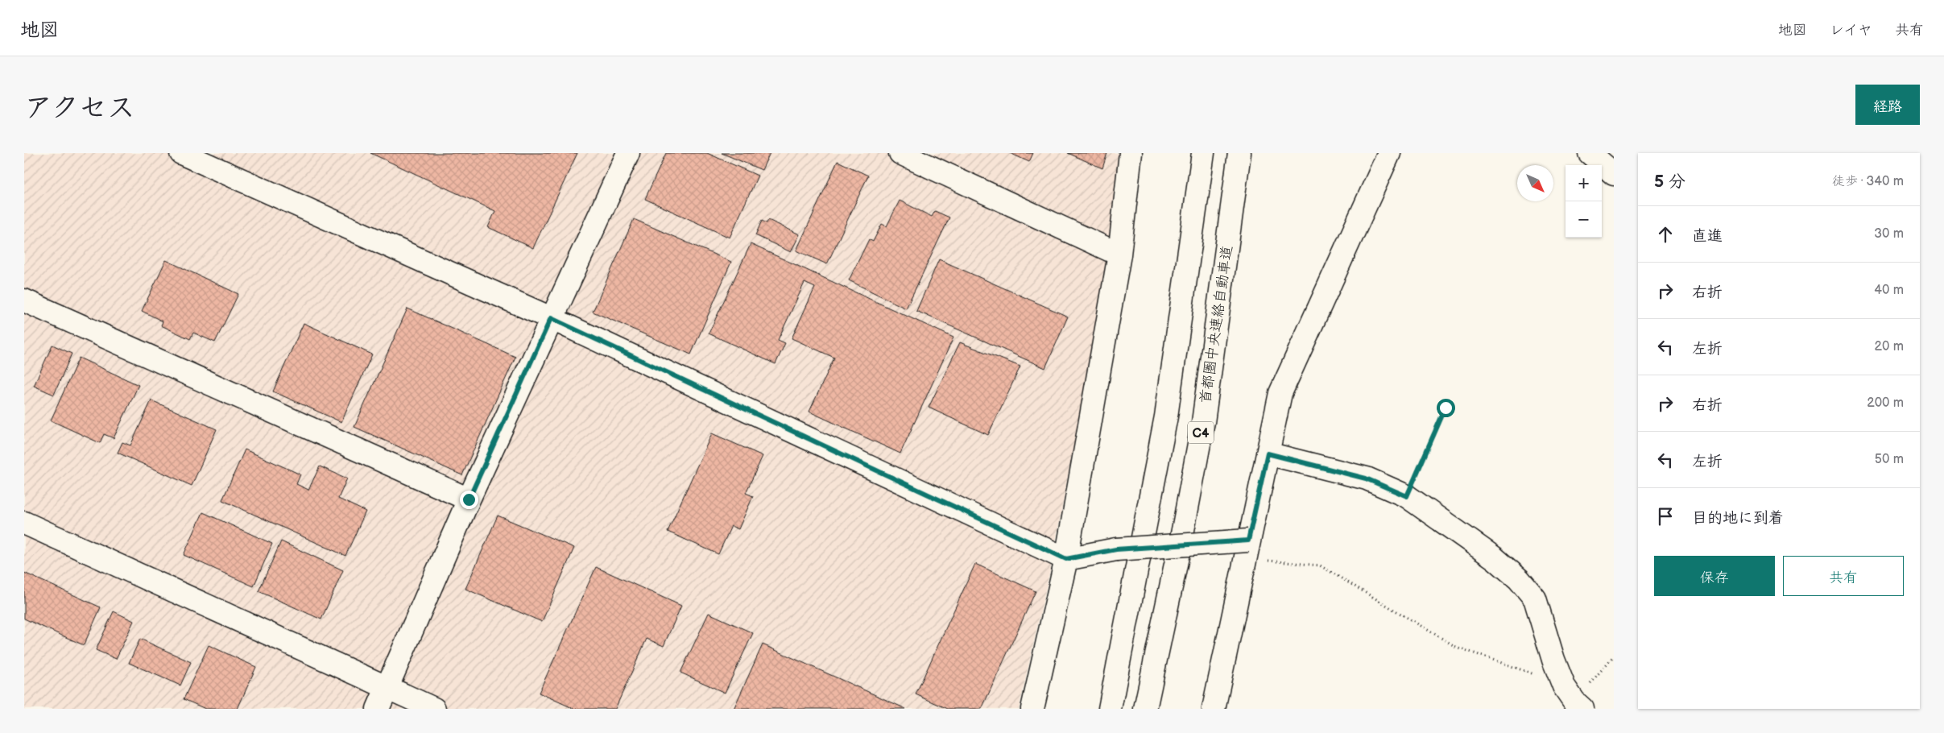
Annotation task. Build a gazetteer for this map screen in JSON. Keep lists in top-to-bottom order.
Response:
{
  "streets": {
    "main road": ["首都圏中央連絡自動車道", "C4"]
  },
  "north": "bottom right",
  "page": {
    "header": "地図",
    "nav": ["地図", "レイヤ", "共有"],
    "title": "アクセス",
    "buttons": [
      "経路",
      ["保存", "共有"]
    ],
    "heading": ["5 分", "徒歩 · 340 m"],
    "map_buttons": ["+", "−"],
    "list": [
      ["直進", "30 m"],
      ["右折", "40 m"],
      ["左折", "20 m"],
      ["右折", "200 m"],
      ["左折", "50 m"],
      "目的地に到着"
    ]
  }
}
